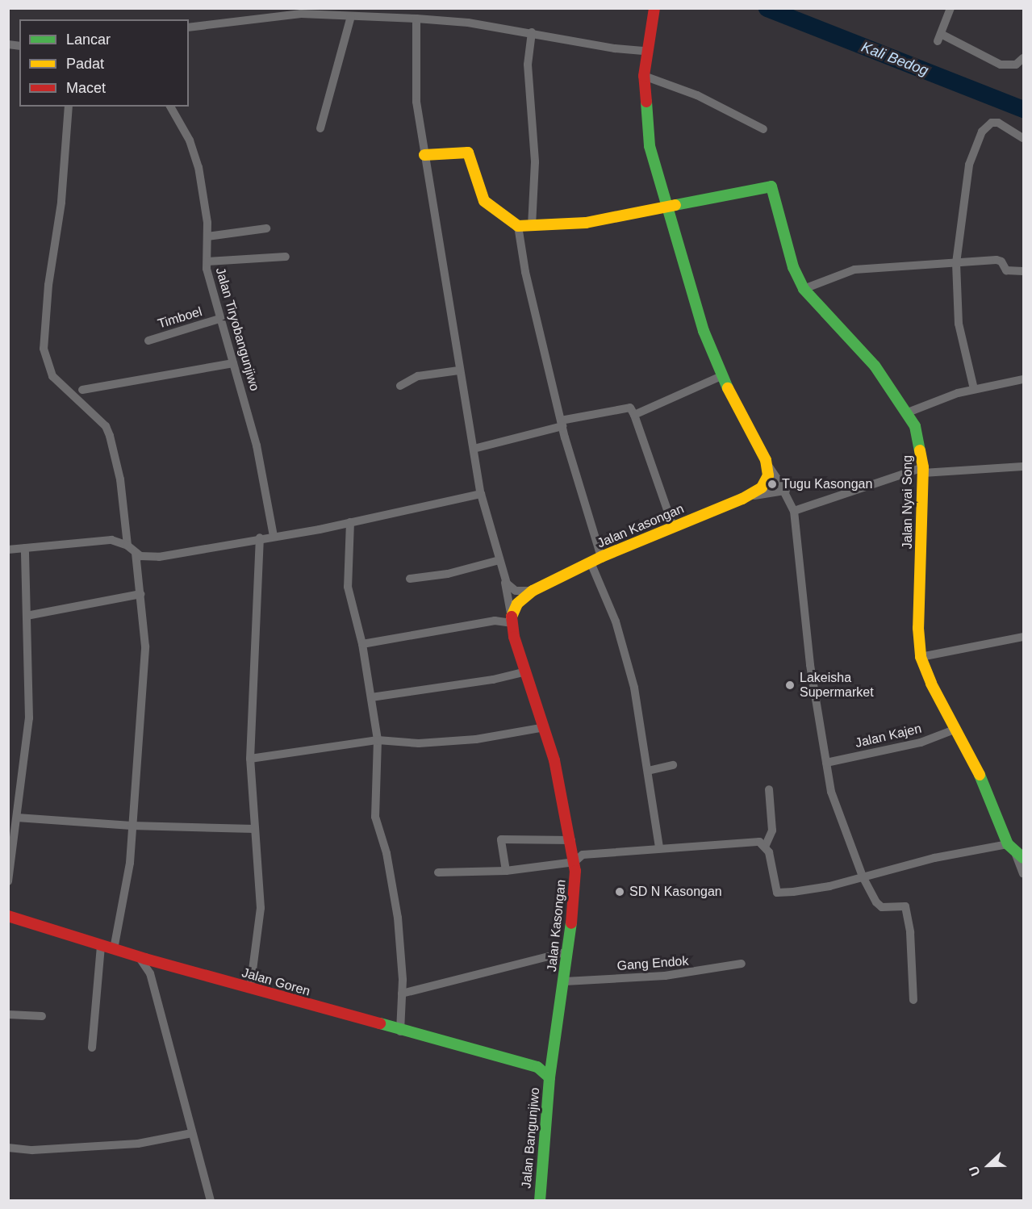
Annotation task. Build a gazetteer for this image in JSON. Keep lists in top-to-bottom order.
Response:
{
  "streets": {
    "street": [
      "Timboel",
      "Jalan Tiryobangunjiwo",
      "Jalan Nyai Song",
      "Jalan Kasongan",
      "Jalan Kajen",
      "Gang Endok",
      "Jalan Goren",
      "Jalan Bangunjiwo"
    ]
  },
  "crossings": [
    ["Timboel", "Jalan Tiryobangunjiwo"],
    ["Jalan Nyai Song", "Jalan Kajen"],
    ["Jalan Kasongan", "Gang Endok"],
    ["Jalan Kasongan", "Jalan Goren"],
    ["Jalan Kasongan", "Jalan Bangunjiwo"],
    ["Jalan Goren", "Jalan Bangunjiwo"]
  ],
  "water": ["Kali Bedog"],
  "places": ["Tugu Kasongan", "Lakeisha Supermarket", "SD N Kasongan"],
  "legend": ["Lancar", "Padat", "Macet"],
  "north": "left"
}
